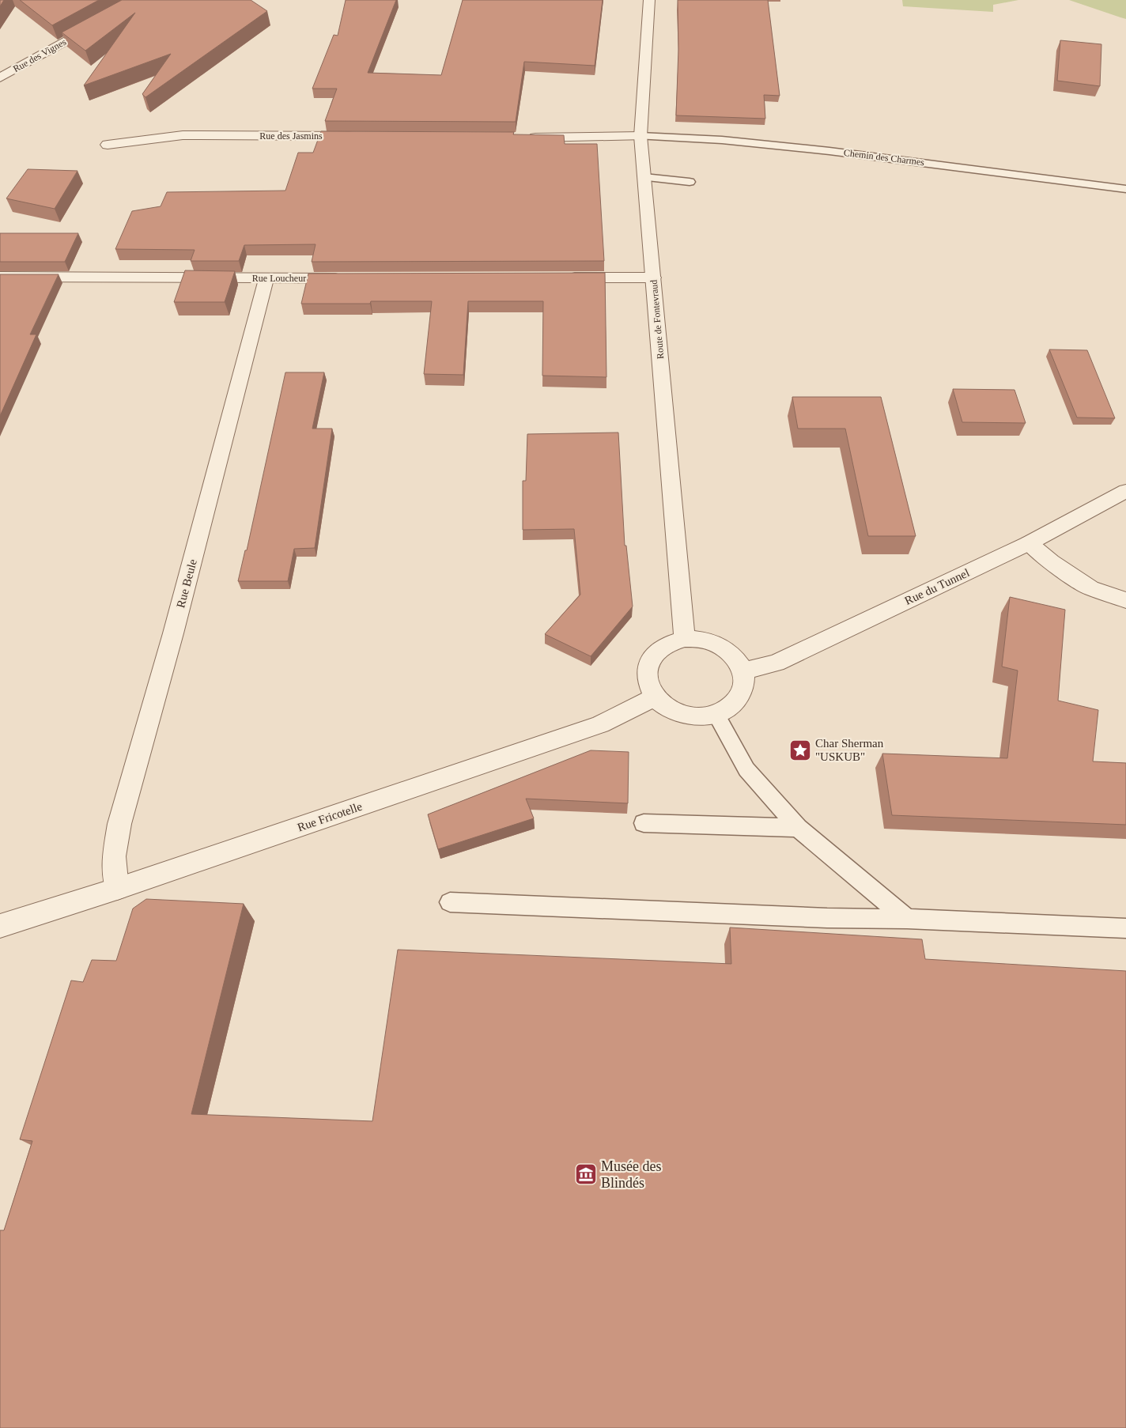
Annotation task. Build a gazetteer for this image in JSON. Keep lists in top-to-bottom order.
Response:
{
  "streets": {
    "street": [
      "Rue des Vignes",
      "Rue des Jasmins",
      "Rue Loucheur",
      "Route de Fontevraud",
      "Rue Beule",
      "Rue du Tunnel",
      "Rue Fricotelle"
    ],
    "lane": ["Chemin des Charmes"]
  },
  "crossings": [
    ["Chemin des Charmes", "Route de Fontevraud"],
    ["Rue Loucheur", "Rue Beule"],
    ["Route de Fontevraud", "Rue du Tunnel"],
    ["Route de Fontevraud", "Rue Fricotelle"],
    ["Rue Beule", "Rue Fricotelle"],
    ["Rue du Tunnel", "Rue Fricotelle"]
  ],
  "places": {
    "place": ["Char Sherman \"USKUB\""],
    "museum": ["Musée des Blindés"]
  }
}
